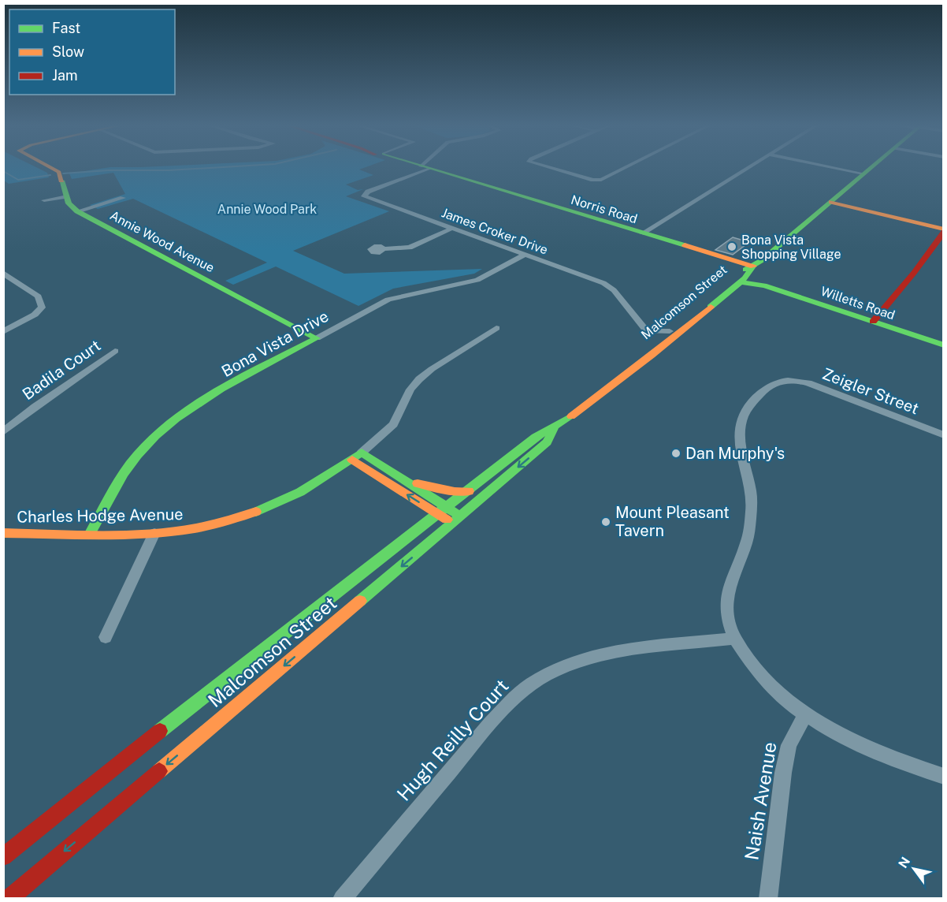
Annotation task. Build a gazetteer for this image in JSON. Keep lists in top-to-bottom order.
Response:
{
  "streets": {
    "street": [
      "Norris Road",
      "James Croker Drive",
      "Annie Wood Avenue",
      "Malcomson Street",
      "Willetts Road",
      "Bona Vista Drive",
      "Badila Court",
      "Zeigler Street",
      "Charles Hodge Avenue",
      "Hugh Reilly Court",
      "Naish Avenue"
    ]
  },
  "crossings": [
    ["Norris Road", "James Croker Drive"],
    ["Norris Road", "Malcomson Street"],
    ["James Croker Drive", "Malcomson Street"],
    ["James Croker Drive", "Bona Vista Drive"],
    ["Annie Wood Avenue", "Bona Vista Drive"],
    ["Malcomson Street", "Willetts Road"],
    ["Bona Vista Drive", "Charles Hodge Avenue"],
    ["Zeigler Street", "Hugh Reilly Court"]
  ],
  "parks": ["Annie Wood Park"],
  "places": ["Bona Vista Shopping Village", "Dan Murphy's", "Mount Pleasant Tavern"],
  "legend": ["Fast", "Slow", "Jam"],
  "north": "top left"
}
